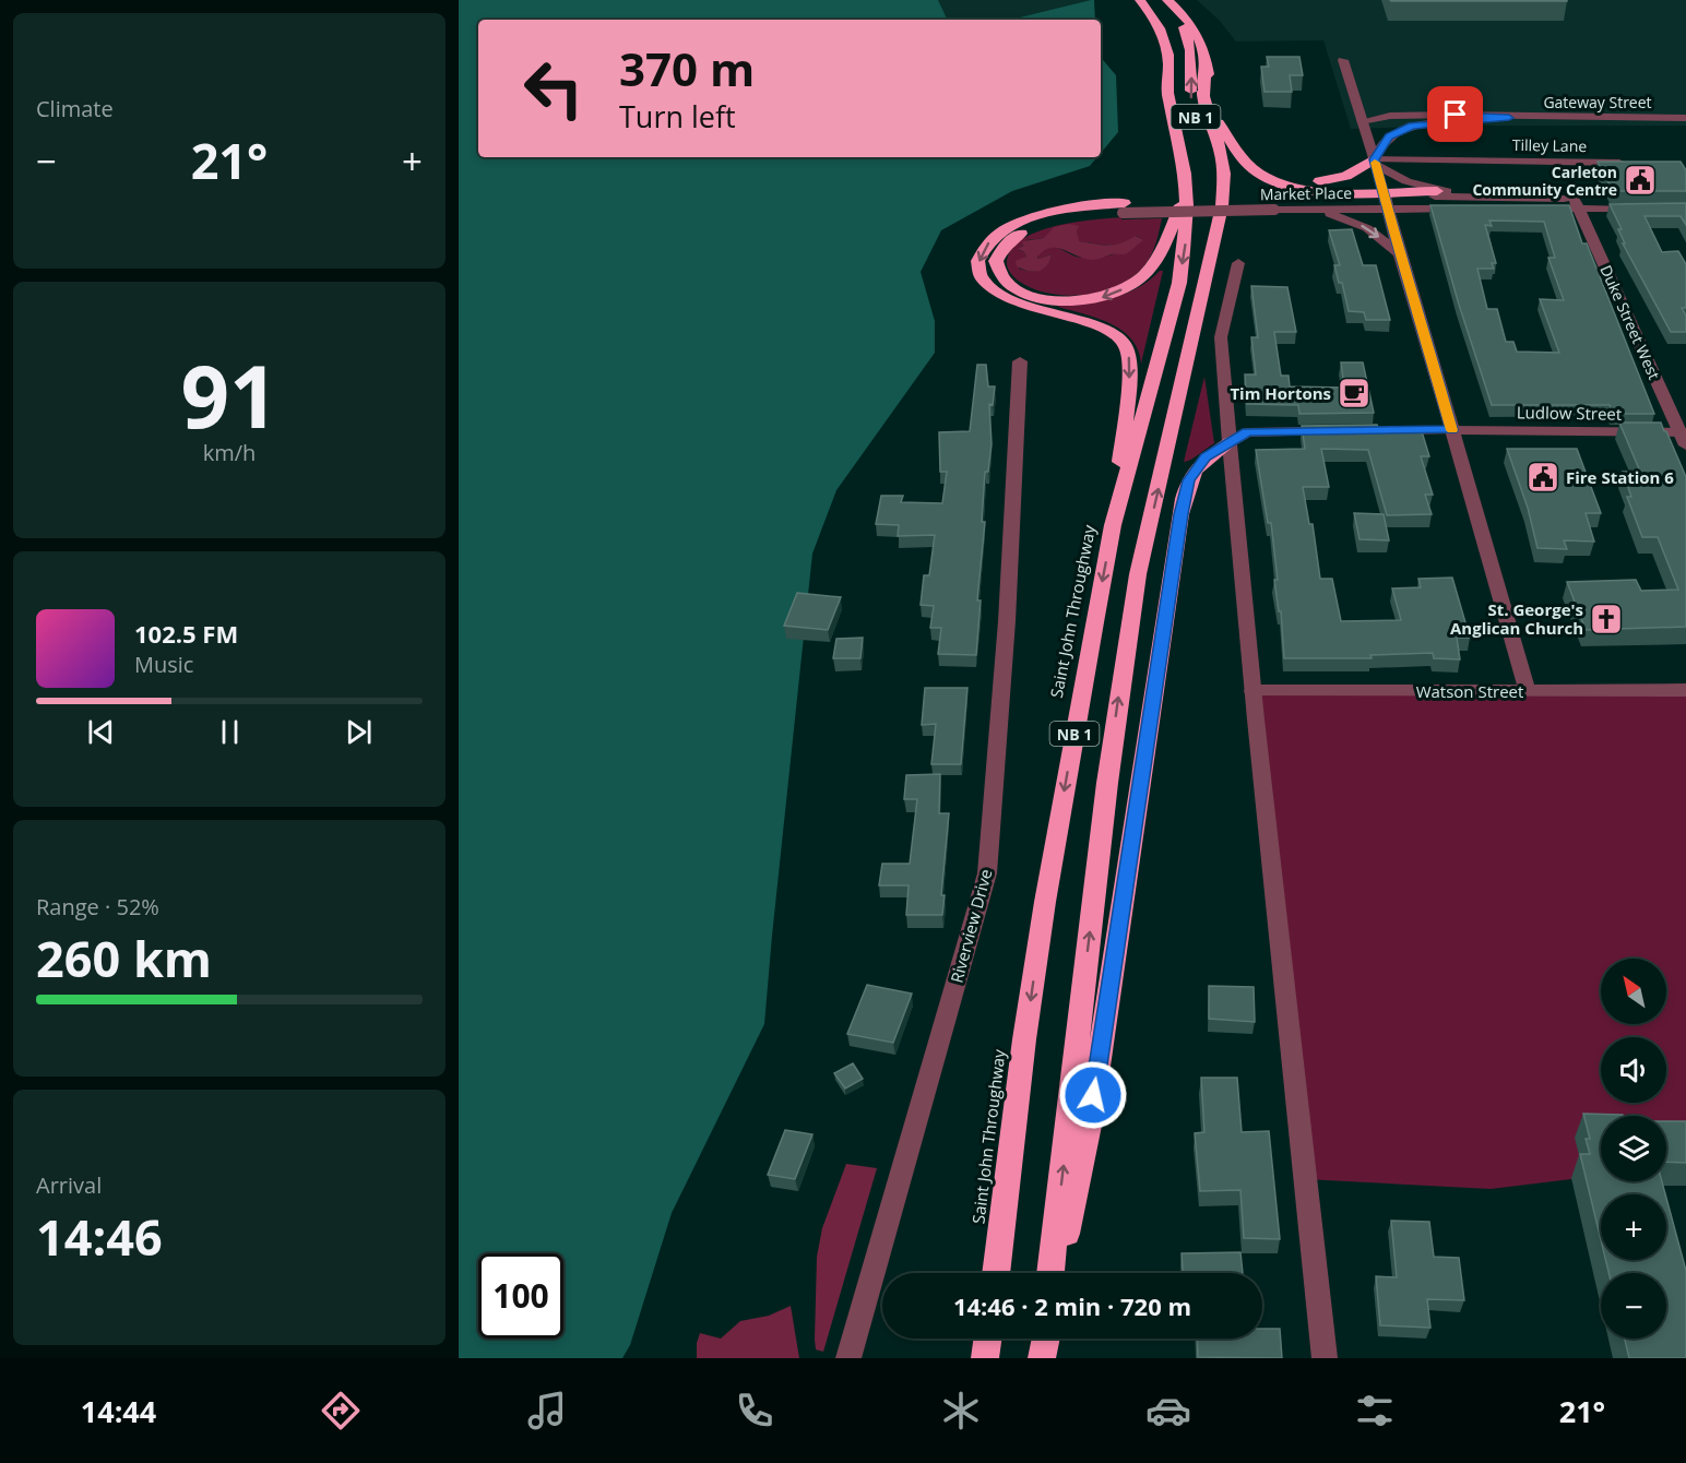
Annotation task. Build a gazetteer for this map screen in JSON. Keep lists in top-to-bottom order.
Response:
{
  "streets": {
    "highway": ["NB 1", "Saint John Throughway"],
    "street": [
      "Gateway Street",
      "Tilley Lane",
      "Market Place",
      "Duke Street West",
      "Ludlow Street",
      "Watson Street",
      "Riverview Drive"
    ]
  },
  "crossings": [
    ["Market Place", "Duke Street West"],
    ["Duke Street West", "Ludlow Street"]
  ],
  "places": {
    "public building": ["Carleton Community Centre", "Fire Station 6"],
    "cafe": ["Tim Hortons"],
    "church": ["St. George's Anglican Church"]
  },
  "north": "top left",
  "page": {
    "tile": [
      "Climate",
      ["91", "km/h"],
      ["Range · 52%", "260 km"],
      ["Arrival", "14:46"]
    ],
    "turn": ["370 m", "Turn left"],
    "heat": ["−", "21°", "+"],
    "song": ["102.5 FM", "Music"],
    "map_buttons": ["+", "−"],
    "limit": "100",
    "trip": "14:46 · 2 min · 720 m",
    "tabs": ["14:44", "21°"]
  }
}
